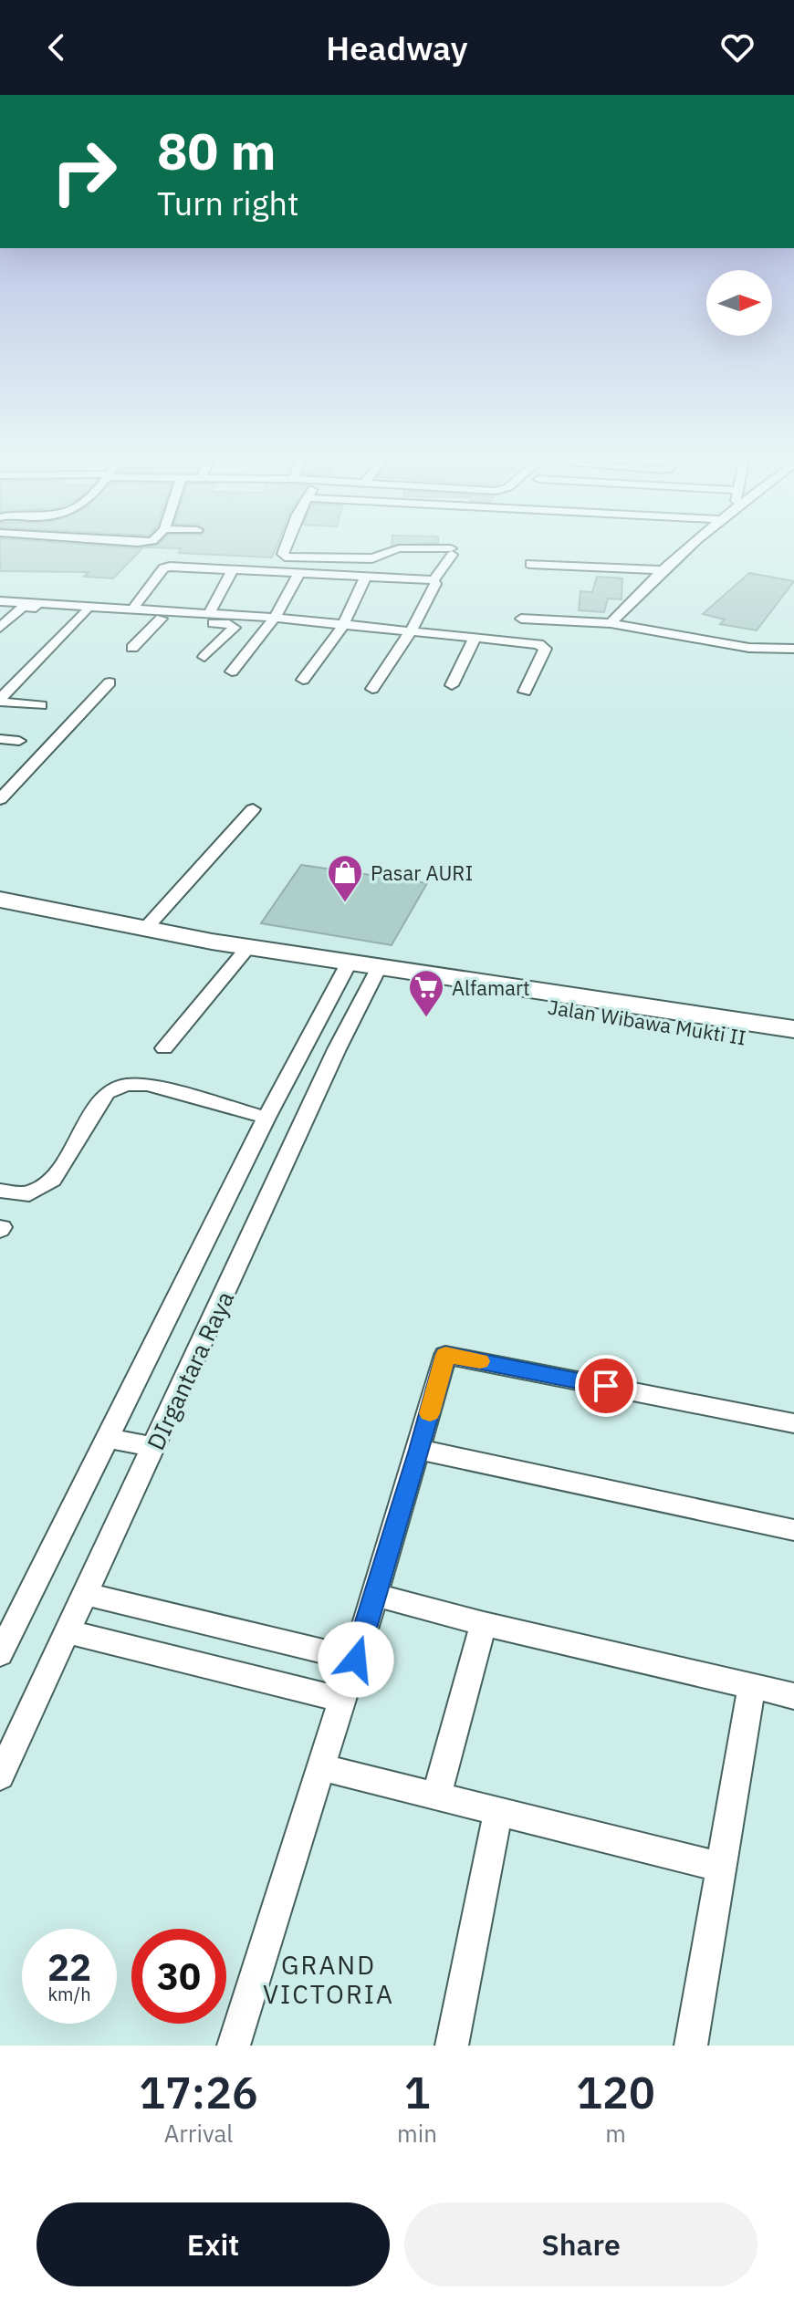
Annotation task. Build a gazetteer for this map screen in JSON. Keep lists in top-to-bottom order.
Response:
{
  "streets": {
    "main road": ["Jalan Wibawa Mukti II"],
    "street": ["DIrgantara Raya"]
  },
  "crossings": [
    ["Jalan Wibawa Mukti II", "DIrgantara Raya"]
  ],
  "districts": ["GRAND VICTORIA"],
  "places": {
    "shop": ["Pasar AURI"],
    "supermarket": ["Alfamart"]
  },
  "north": "right",
  "page": {
    "header": "Headway",
    "turn": ["80 m", "Turn right"],
    "speed": "22 km/h",
    "limit": "30",
    "eta": [
      "17:26",
      "Arrival",
      "1",
      "min",
      "120",
      "m"
    ],
    "buttons": ["Exit", "Share"]
  }
}
